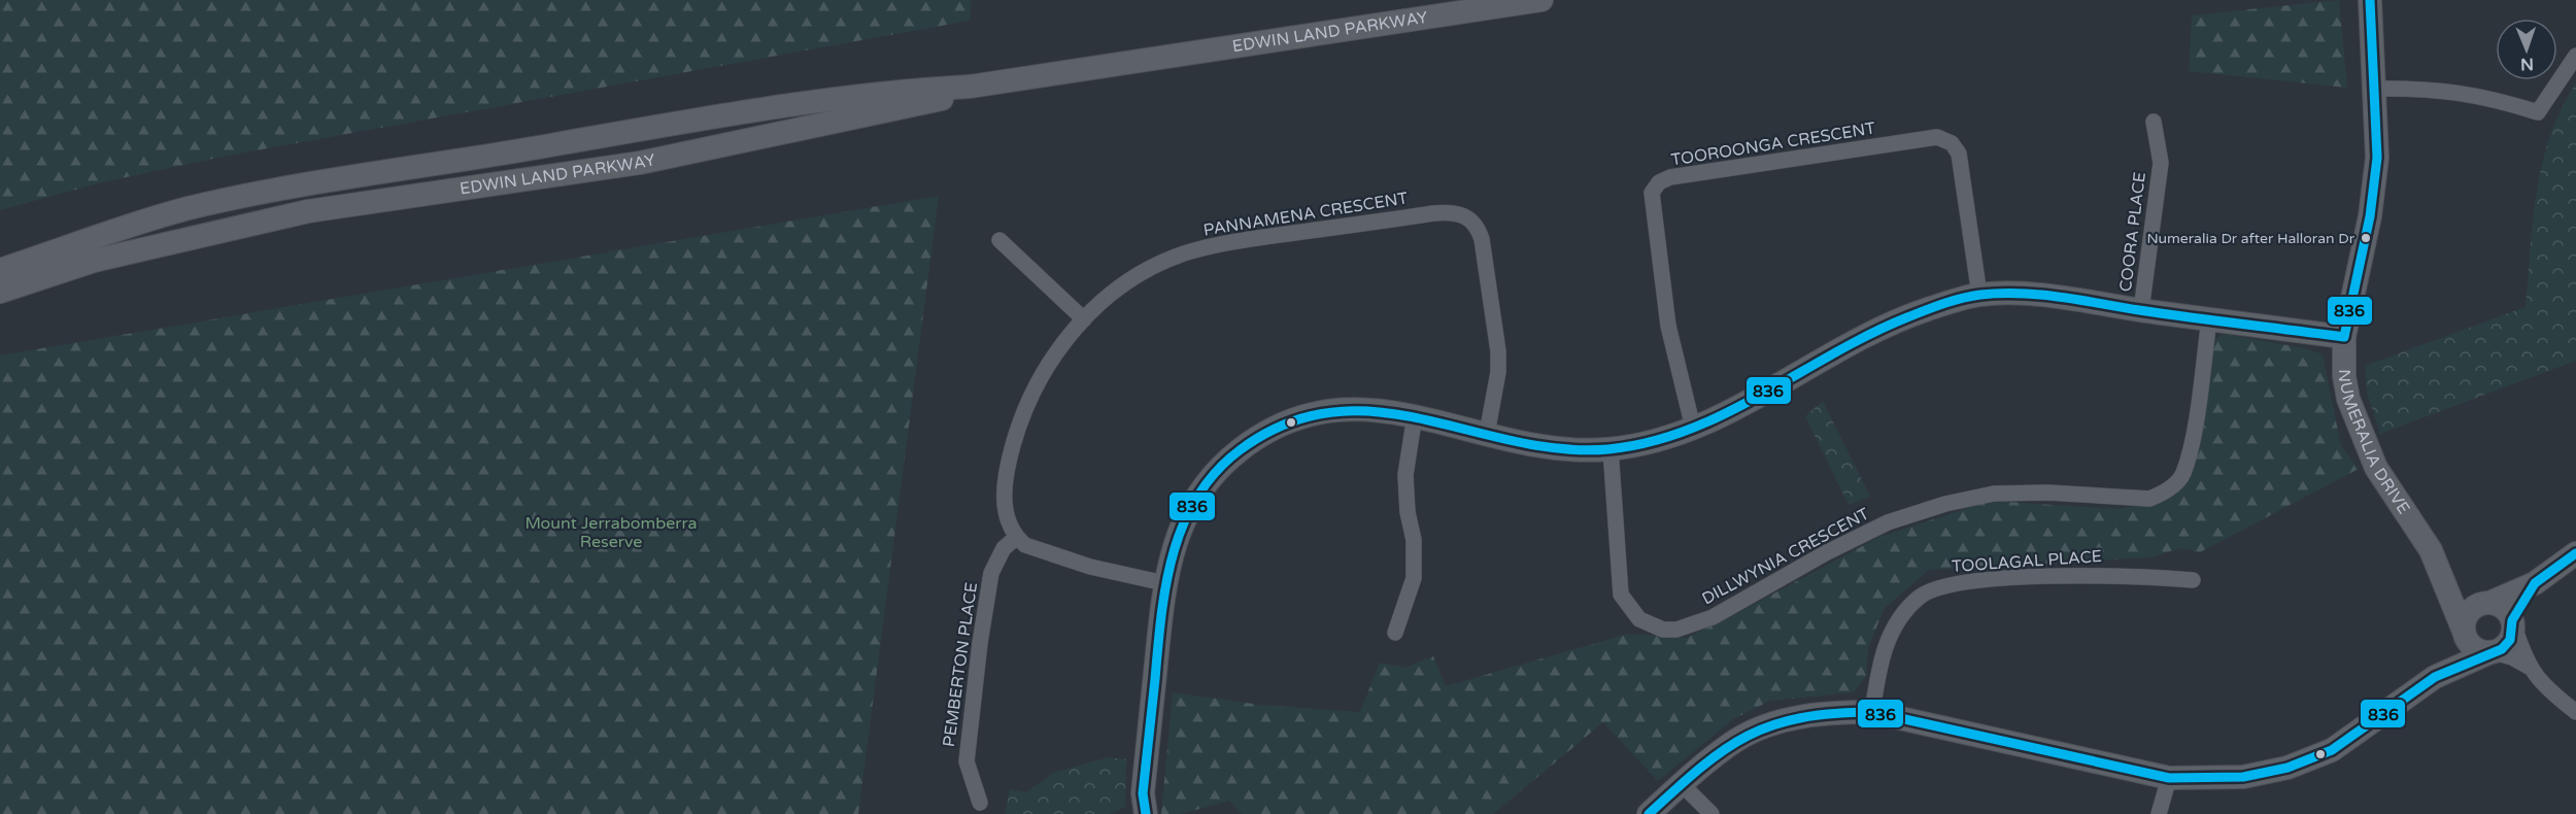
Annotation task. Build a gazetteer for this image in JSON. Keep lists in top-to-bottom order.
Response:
{
  "streets": {
    "street": [
      "EDWIN LAND PARKWAY",
      "TOOROONGA CRESCENT",
      "PANNAMENA CRESCENT",
      "COORA PLACE",
      "NUMERALIA DRIVE",
      "DILLWYNIA CRESCENT",
      "TOOLAGAL PLACE",
      "PEMBERTON PLACE"
    ]
  },
  "crossings": [
    ["PANNAMENA CRESCENT", "PEMBERTON PLACE"]
  ],
  "parks": ["Mount Jerrabomberra Reserve"],
  "places": ["Numeralia Dr after Halloran Dr"],
  "lines": ["transit line 836"],
  "north": "bottom"
}
